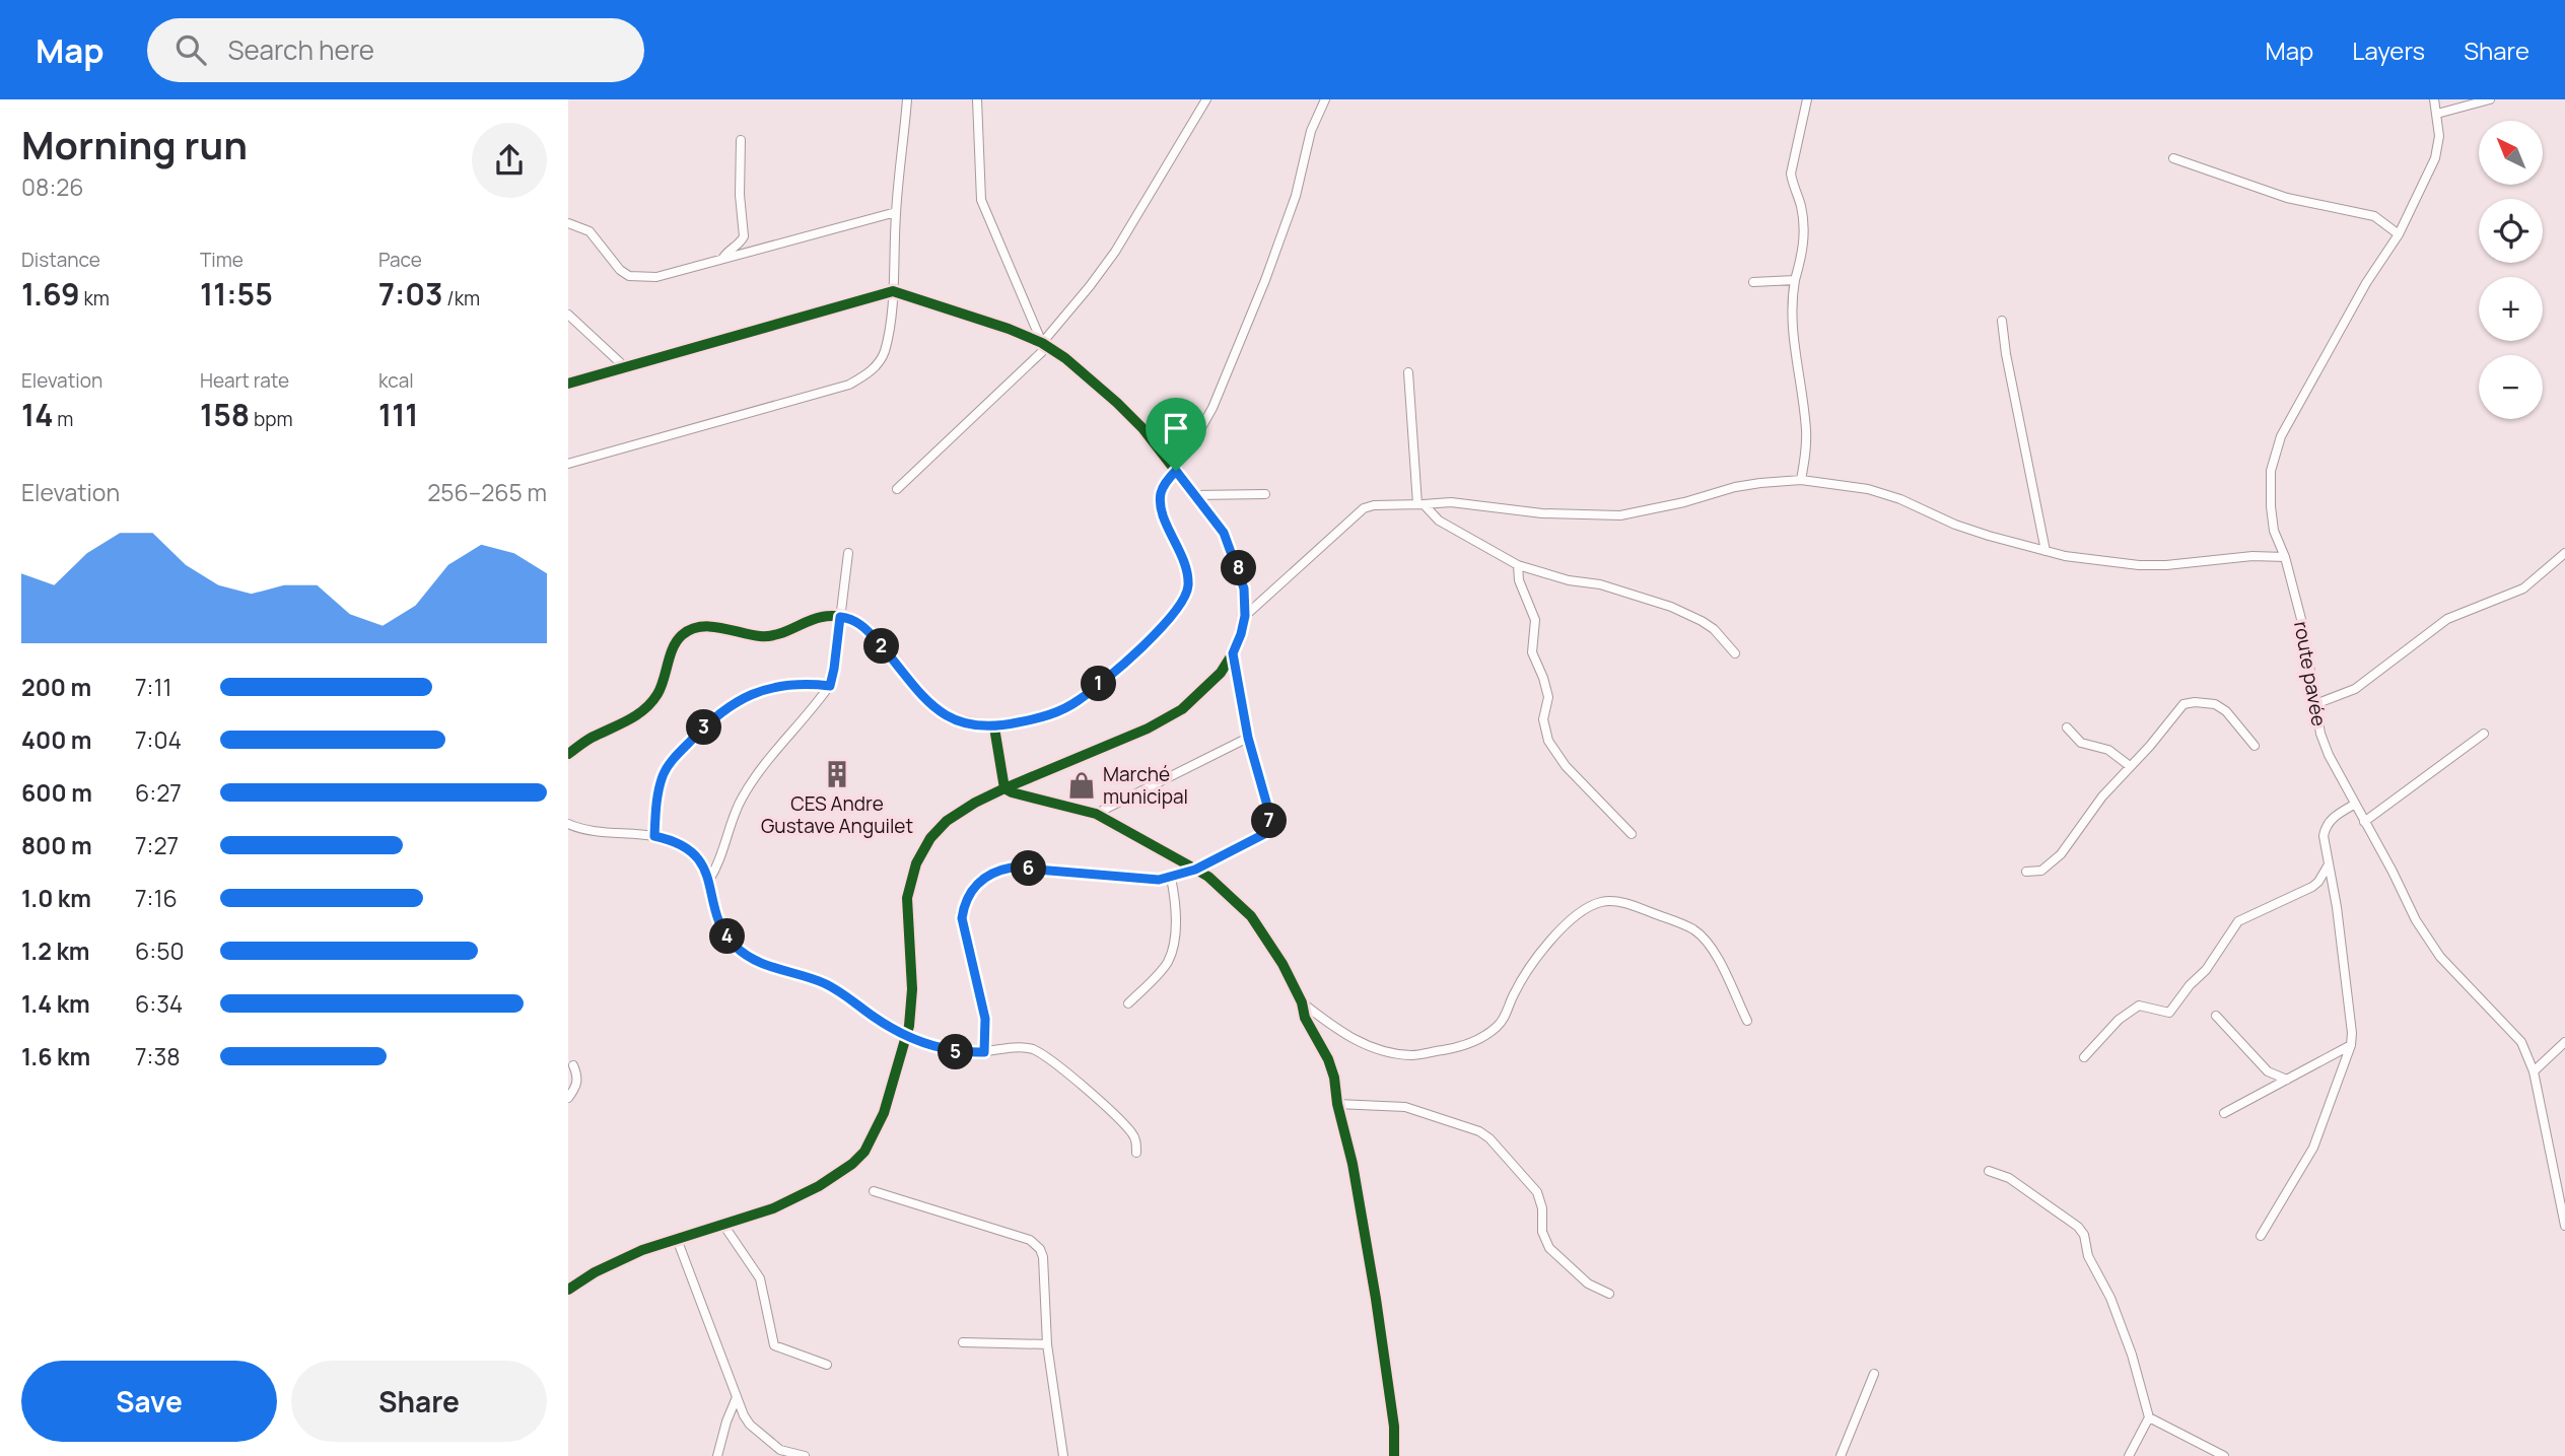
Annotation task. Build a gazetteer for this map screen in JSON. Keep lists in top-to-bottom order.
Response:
{
  "streets": {
    "street": ["route pavée"]
  },
  "places": {
    "building": ["CES Andre Gustave Anguilet"],
    "shop": ["Marché municipal"]
  },
  "north": "top left",
  "page": {
    "header": "Map",
    "search": "Search here",
    "nav": ["Map", "Layers", "Share"],
    "heading": ["Morning run", "08:26"],
    "map_buttons": ["+", "−"],
    "stats": [
      ["Distance", "1.69 km"],
      ["Time", "11:55"],
      ["Pace", "7:03 /km"],
      ["Elevation", "14 m"],
      ["Heart rate", "158 bpm"],
      ["kcal", "111"]
    ],
    "chart": ["Elevation", "256–265 m"],
    "pins": [
      "8",
      "2",
      "1",
      "3",
      "7",
      "6",
      "4",
      "5"
    ],
    "list": [
      {
        "name": "200 m",
        "note": "7:11"
      },
      {
        "name": "400 m",
        "note": "7:04"
      },
      {
        "name": "600 m",
        "note": "6:27"
      },
      {
        "name": "800 m",
        "note": "7:27"
      },
      {
        "name": "1.0 km",
        "note": "7:16"
      },
      {
        "name": "1.2 km",
        "note": "6:50"
      },
      {
        "name": "1.4 km",
        "note": "6:34"
      },
      {
        "name": "1.6 km",
        "note": "7:38"
      }
    ],
    "buttons": ["Save", "Share"]
  }
}
